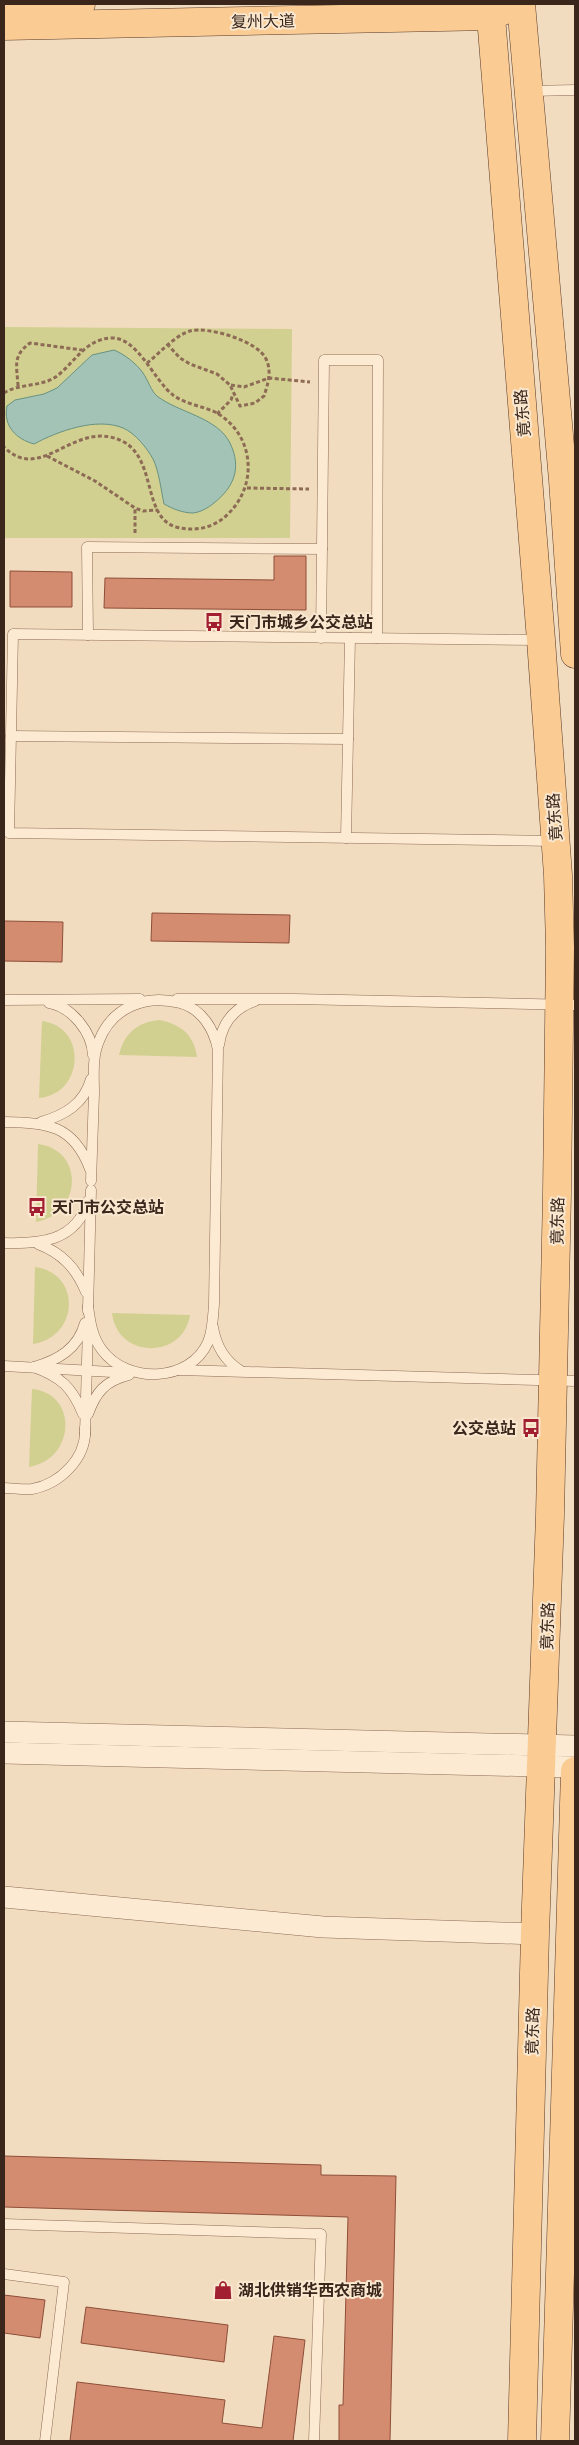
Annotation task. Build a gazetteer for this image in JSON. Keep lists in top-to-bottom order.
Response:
{
  "streets": {
    "main road": ["复州大道", "竟东路"]
  },
  "crossings": [
    ["复州大道", "竟东路"]
  ],
  "places": {
    "bus stop": ["天门市城乡公交总站", "天门市公交总站", "公交总站"],
    "shop": ["湖北供销华西农商城"]
  }
}
